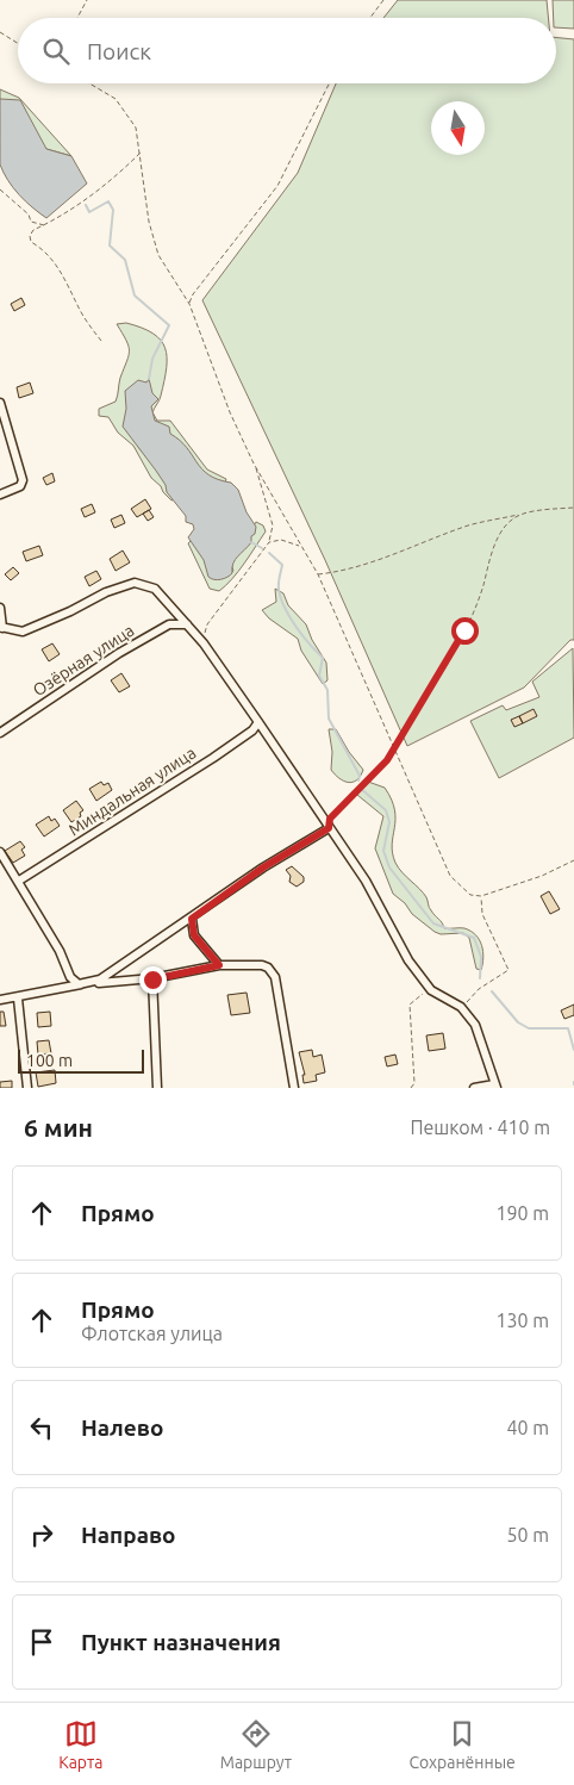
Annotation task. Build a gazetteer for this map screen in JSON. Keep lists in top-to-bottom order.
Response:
{
  "streets": {
    "street": ["Озёрная улица", "Миндальная улица"]
  },
  "scale_bar": "100 m",
  "north": "bottom",
  "page": {
    "search": "Поиск",
    "scale": "100 m",
    "heading": ["6 мин", "Пешком · 410 m"],
    "list": [
      ["Прямо", "190 m"],
      ["Прямо", "Флотская улица", "130 m"],
      ["Налево", "40 m"],
      ["Направо", "50 m"],
      "Пункт назначения"
    ],
    "nav": ["Карта", "Маршрут", "Сохранённые"]
  }
}
